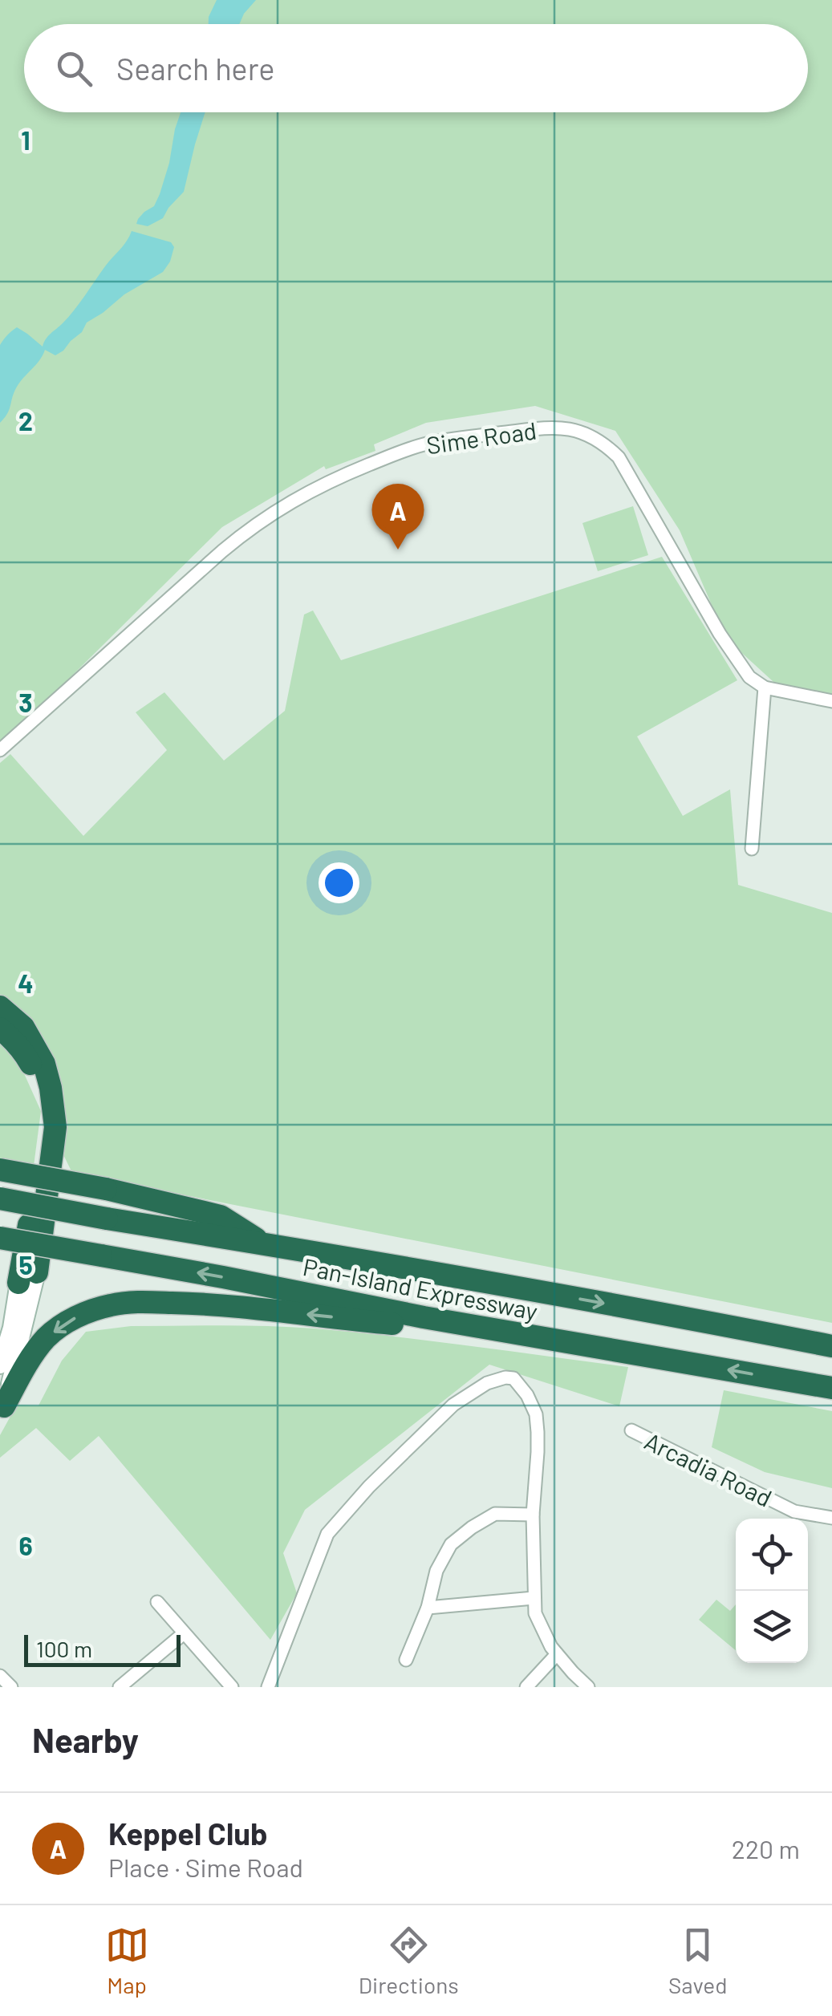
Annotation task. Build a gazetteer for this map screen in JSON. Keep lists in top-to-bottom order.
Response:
{
  "streets": {
    "highway": ["Pan-Island Expressway"],
    "street": ["Sime Road", "Arcadia Road"]
  },
  "scale_bar": "100 m",
  "page": {
    "search": "Search here",
    "pins": "A",
    "scale": "100 m",
    "heading": "Nearby",
    "list": [
      {
        "mark": "A",
        "name": "Keppel Club",
        "note": "Place · Sime Road",
        "value": "220 m"
      }
    ],
    "nav": ["Map", "Directions", "Saved"]
  },
  "grid": {
    "rows": [
      "1",
      "2",
      "3",
      "4",
      "5",
      "6"
    ]
  }
}
